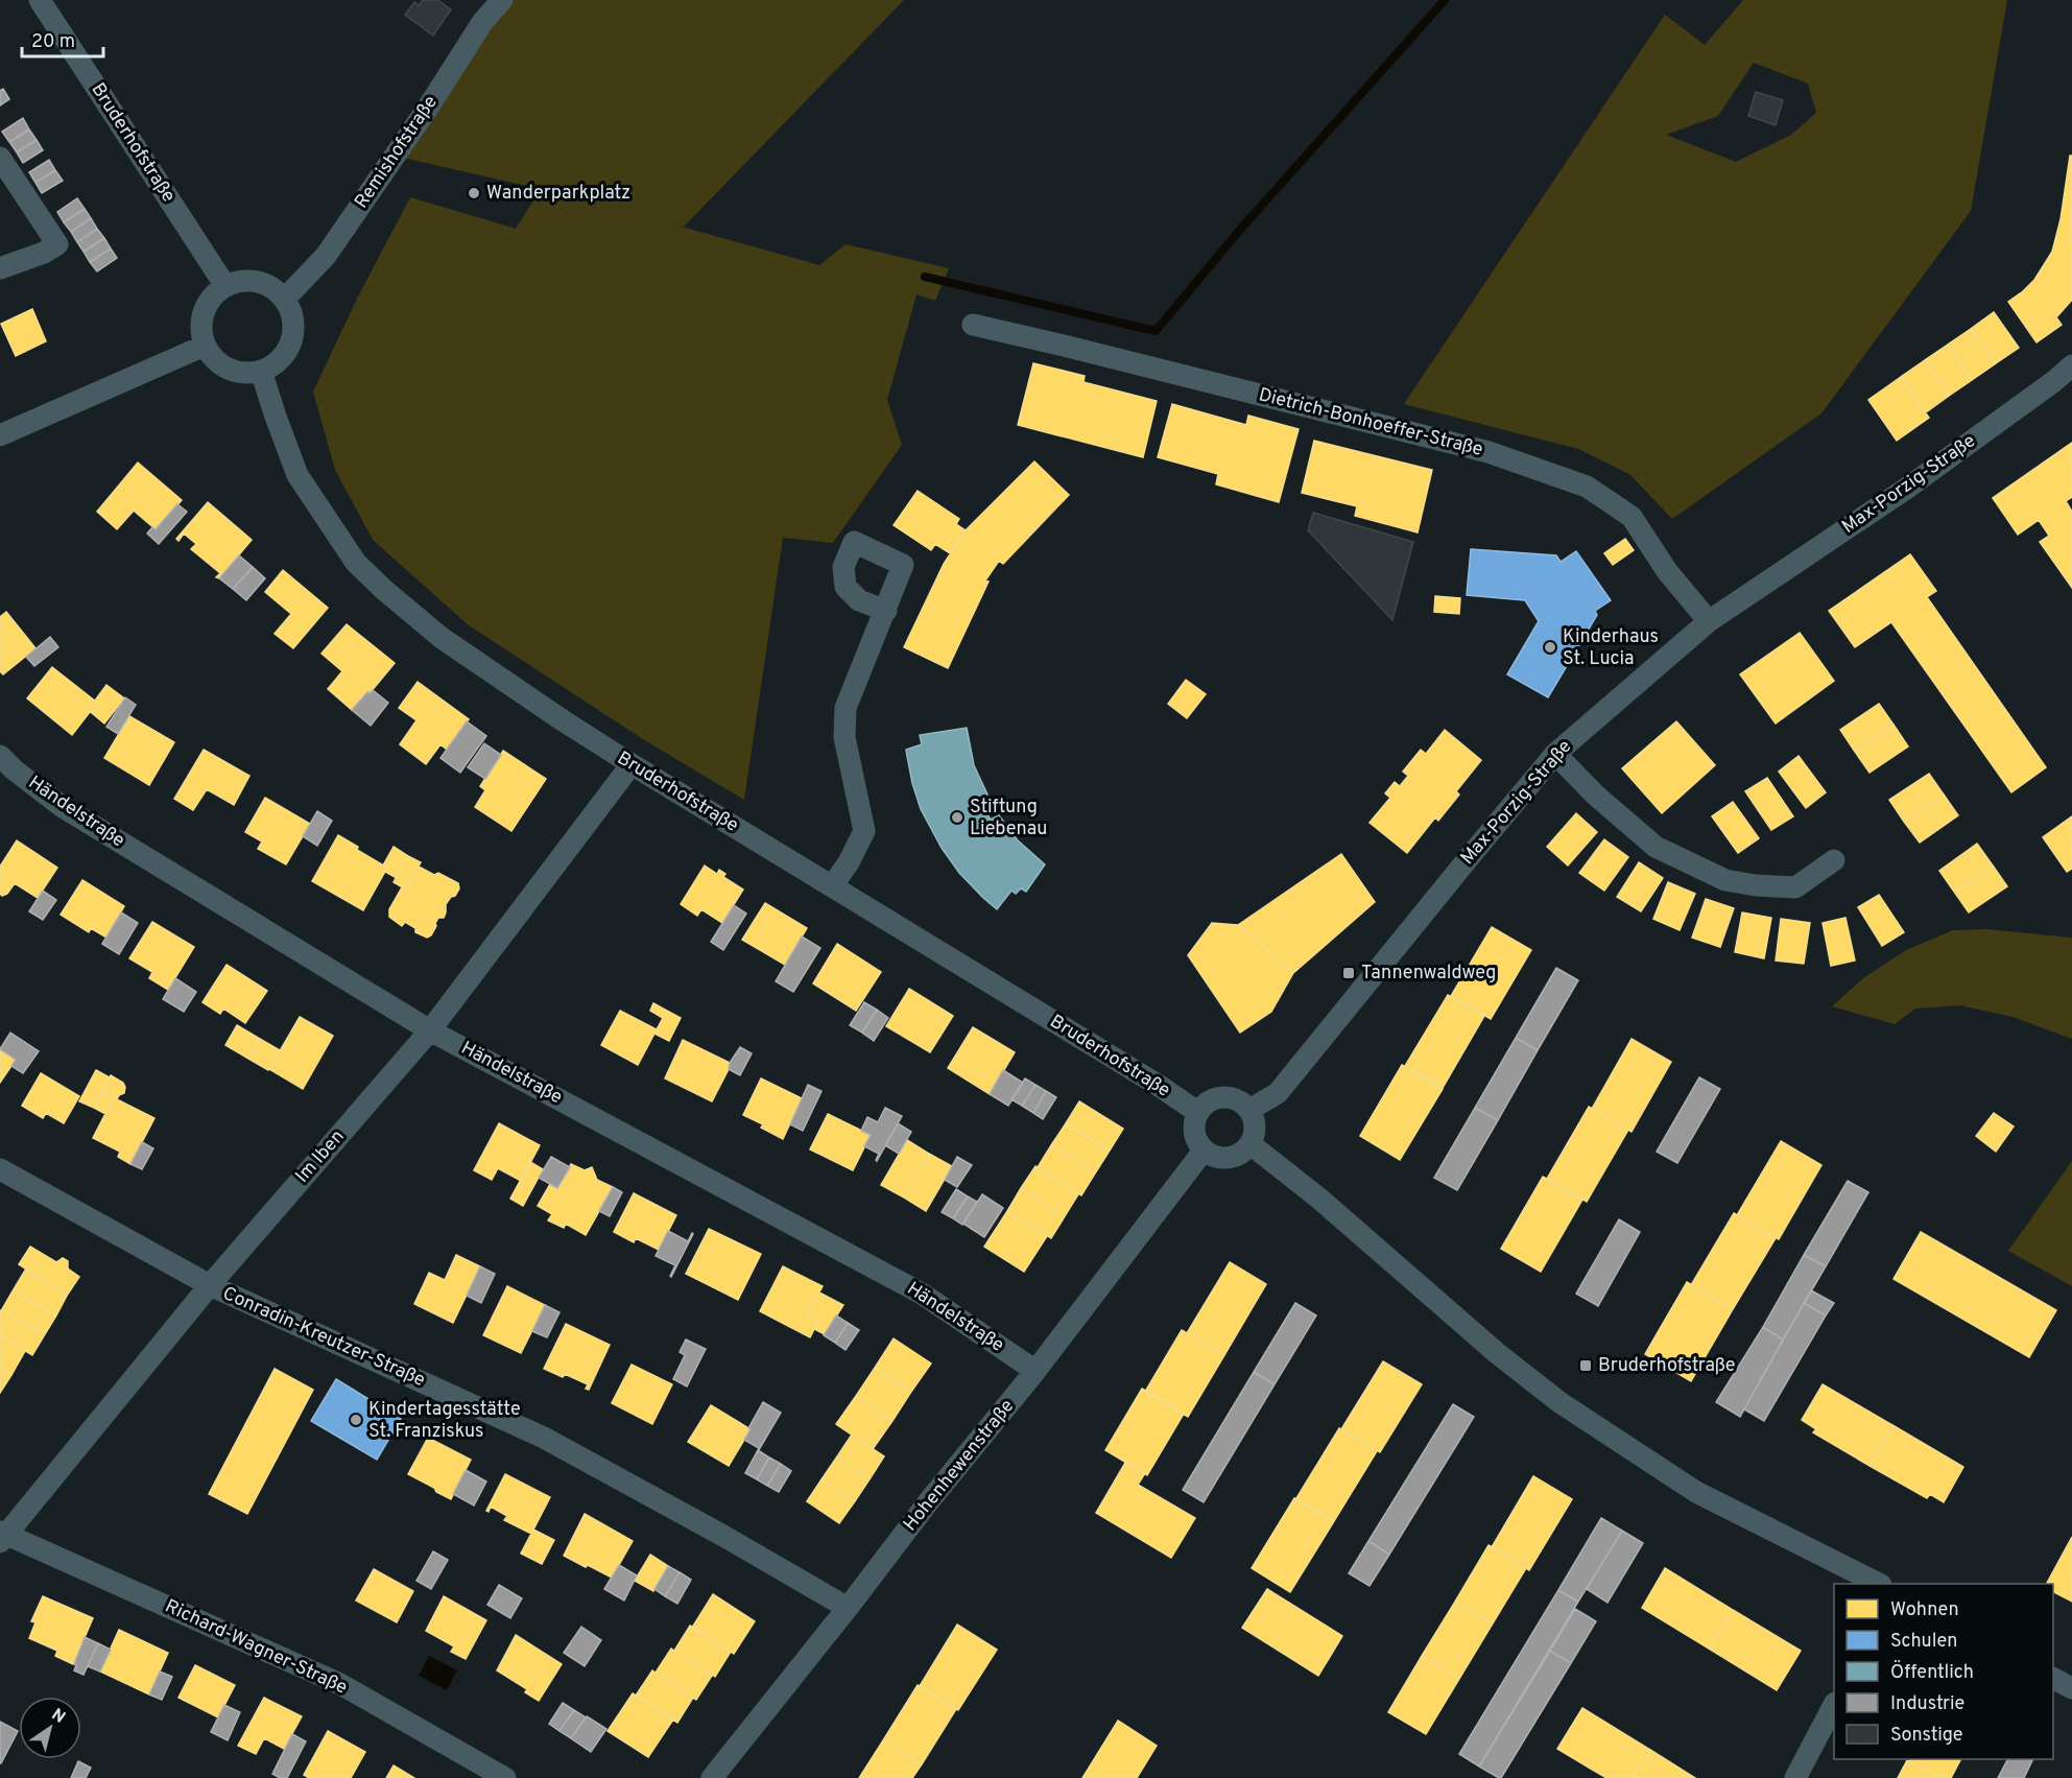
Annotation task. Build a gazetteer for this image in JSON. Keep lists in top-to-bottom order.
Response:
{
  "streets": {
    "street": [
      "Bruderhofstraße",
      "Remishofstraße",
      "Dietrich-Bonhoeffer-Straße",
      "Max-Porzig-Straße",
      "Händelstraße",
      "Im Iben",
      "Conradin-Kreutzer-Straße",
      "Hohenhewenstraße",
      "Richard-Wagner-Straße"
    ]
  },
  "crossings": [
    ["Bruderhofstraße", "Remishofstraße"],
    ["Bruderhofstraße", "Max-Porzig-Straße"],
    ["Bruderhofstraße", "Im Iben"],
    ["Bruderhofstraße", "Hohenhewenstraße"],
    ["Dietrich-Bonhoeffer-Straße", "Max-Porzig-Straße"],
    ["Max-Porzig-Straße", "Hohenhewenstraße"],
    ["Händelstraße", "Im Iben"],
    ["Händelstraße", "Hohenhewenstraße"],
    ["Im Iben", "Conradin-Kreutzer-Straße"],
    ["Im Iben", "Richard-Wagner-Straße"],
    ["Conradin-Kreutzer-Straße", "Hohenhewenstraße"]
  ],
  "places": {
    "other": [
      "Wanderparkplatz",
      "Kinderhaus St. Lucia",
      "Stiftung Liebenau",
      "Kindertagesstätte St. Franziskus"
    ],
    "transit": ["Tannenwaldweg", "Bruderhofstraße"]
  },
  "legend": [
    "Wohnen",
    "Schulen",
    "Öffentlich",
    "Industrie",
    "Sonstige"
  ],
  "scale_bar": "20 m",
  "north": "top right"
}
